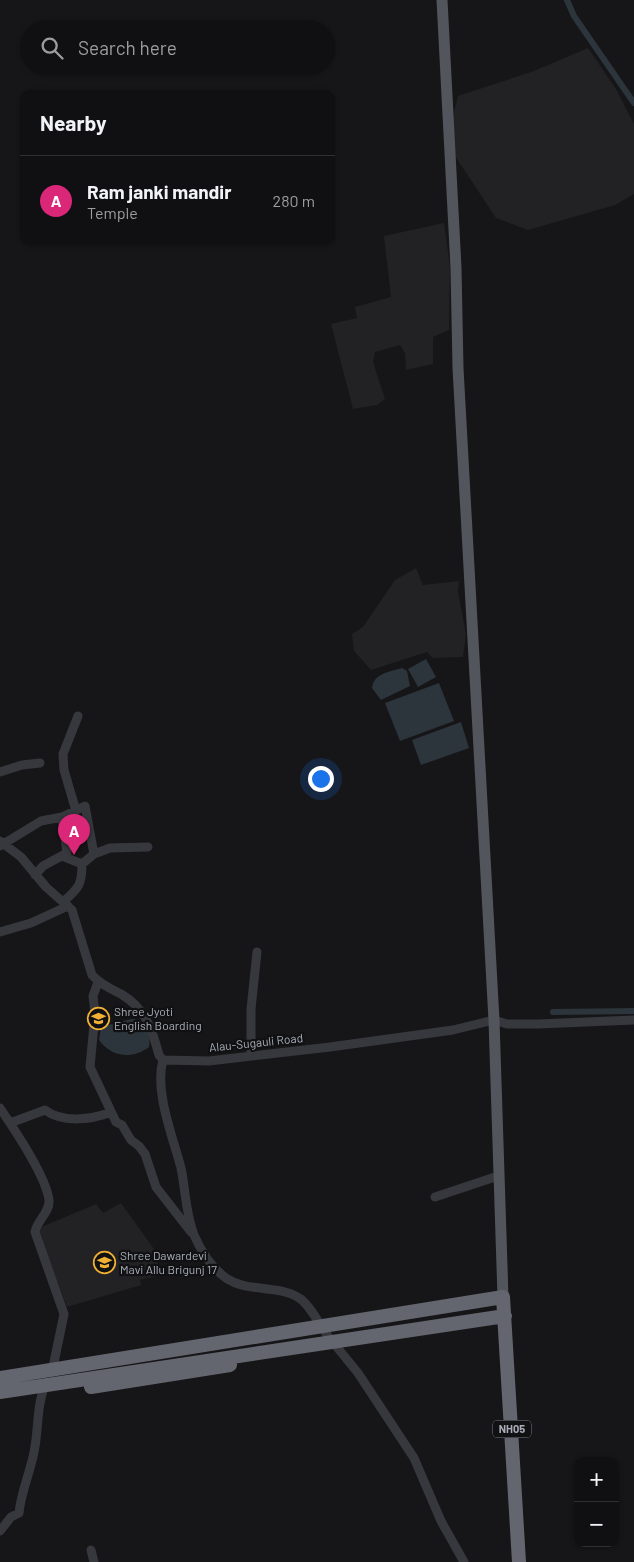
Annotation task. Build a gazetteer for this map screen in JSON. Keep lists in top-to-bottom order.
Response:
{
  "streets": {
    "highway": ["NH05"],
    "street": ["Alau-Sugauli Road"]
  },
  "crossings": [
    ["Alau-Sugauli Road", "NH05"]
  ],
  "places": {
    "school or university": ["Shree Jyoti English Boarding", "Shree Dawardevi Mavi Allu Brigunj 17"]
  },
  "page": {
    "search": "Search here",
    "heading": "Nearby",
    "list": [
      {
        "mark": "A",
        "name": "Ram janki mandir",
        "note": "Temple",
        "value": "280 m"
      }
    ],
    "pins": "A",
    "map_buttons": ["+", "−"]
  }
}
